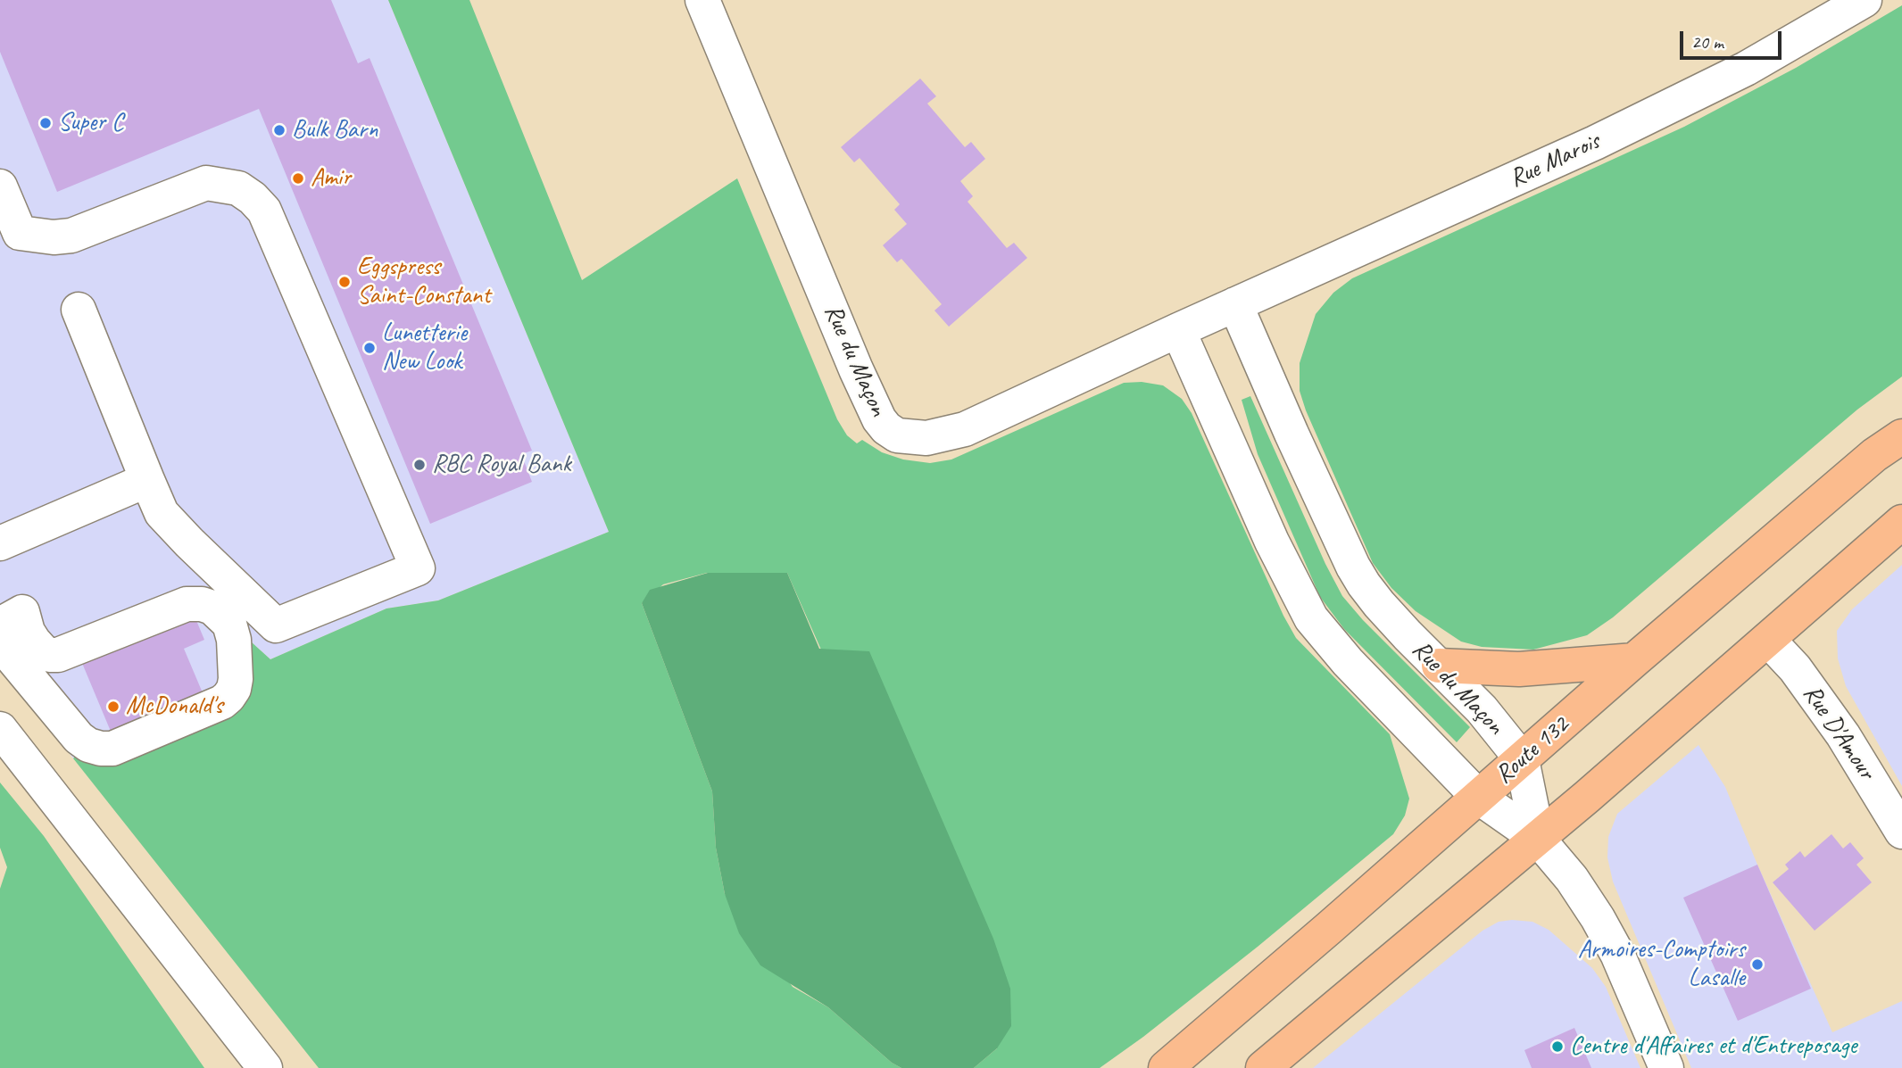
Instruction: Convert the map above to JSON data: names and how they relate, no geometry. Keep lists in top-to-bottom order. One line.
{"streets":{"highway":["Route 132"],"street":["Rue Marois","Rue du Maçon","Rue D'Amour"]},"crossings":[["Rue Marois","Rue du Maçon"],["Rue du Maçon","Route 132"]],"places":["Super C","Bulk Barn","Amir","Eggspress Saint-Constant","Lunetterie New Look","RBC Royal Bank","McDonald's","Armoires-Comptoirs Lasalle","Centre d'Affaires et d'Entreposage"],"scale_bar":"20 m"}
